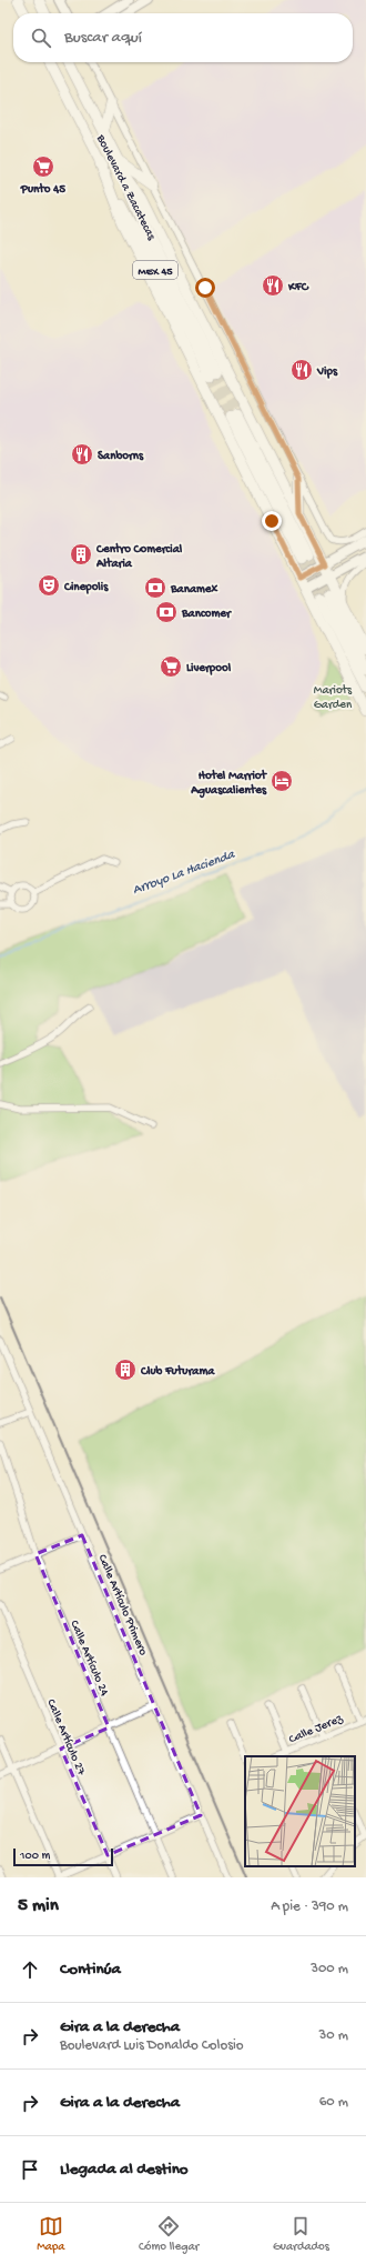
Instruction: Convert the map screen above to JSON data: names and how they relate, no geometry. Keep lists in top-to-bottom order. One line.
{"streets":{"main road":["Boulevard a Zacatecas","MEX 45"],"street":["Calle Artículo Primero","Calle Artículo 24","Calle Jerez","Calle Artículo 27"]},"water":["Arroyo La Hacienda"],"parks":["Mariots Garden"],"places":{"supermarket":["Punto 45","Liverpool"],"restaurant":["KFC","Vips","Sanborns"],"building":["Centro Comercial Altaria","Club Futurama"],"theatre":["Cinepolis"],"bank":["Banamex","Bancomer"],"hotel":["Hotel Marriot Aguascalientes"]},"scale_bar":"100 m","page":{"search":"Buscar aquí","scale":"100 m","heading":["5 min","A pie · 390 m"],"list":[["Continúa","300 m"],["Gira a la derecha","Boulevard Luis Donaldo Colosio","30 m"],["Gira a la derecha","60 m"],"Llegada al destino"],"nav":["Mapa","Cómo llegar","Guardados"]}}
